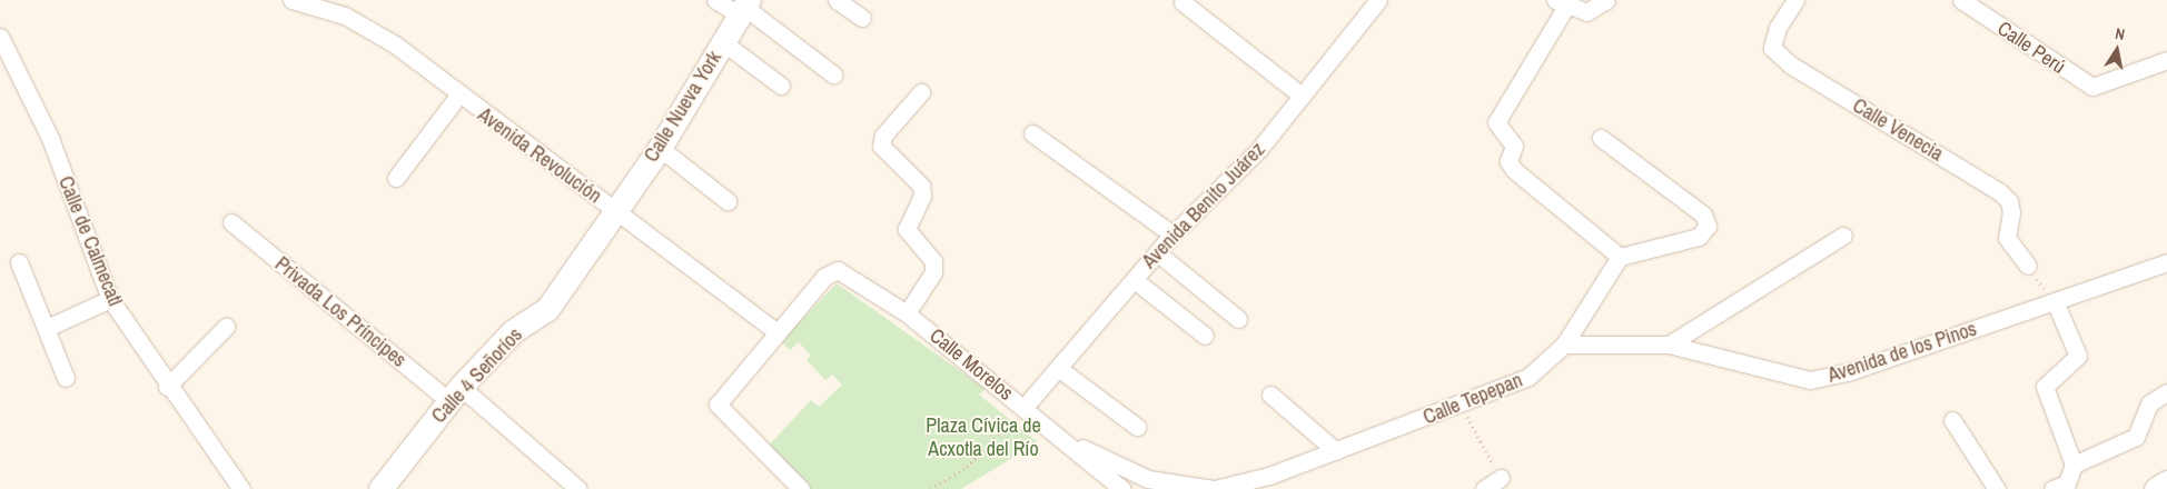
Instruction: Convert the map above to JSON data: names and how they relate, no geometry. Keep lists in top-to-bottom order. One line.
{"streets":{"street":["Calle Perú","Calle Nueva York","Calle Venecia","Avenida Revolución","Avenida Benito Juárez","Calle de Calmecatl","Privada Los Príncipes","Avenida de los Pinos","Calle Morelos","Calle 4 Señoríos","Calle Tepepan"]},"crossings":[["Calle Nueva York","Avenida Revolución"],["Calle Nueva York","Calle 4 Señoríos"],["Avenida Revolución","Calle Morelos"],["Avenida Revolución","Calle 4 Señoríos"],["Avenida Benito Juárez","Calle Morelos"],["Privada Los Príncipes","Calle 4 Señoríos"],["Avenida de los Pinos","Calle Tepepan"],["Calle Morelos","Calle Tepepan"]],"parks":["Plaza Cívica de Acxotla del Río"],"north":"top"}
